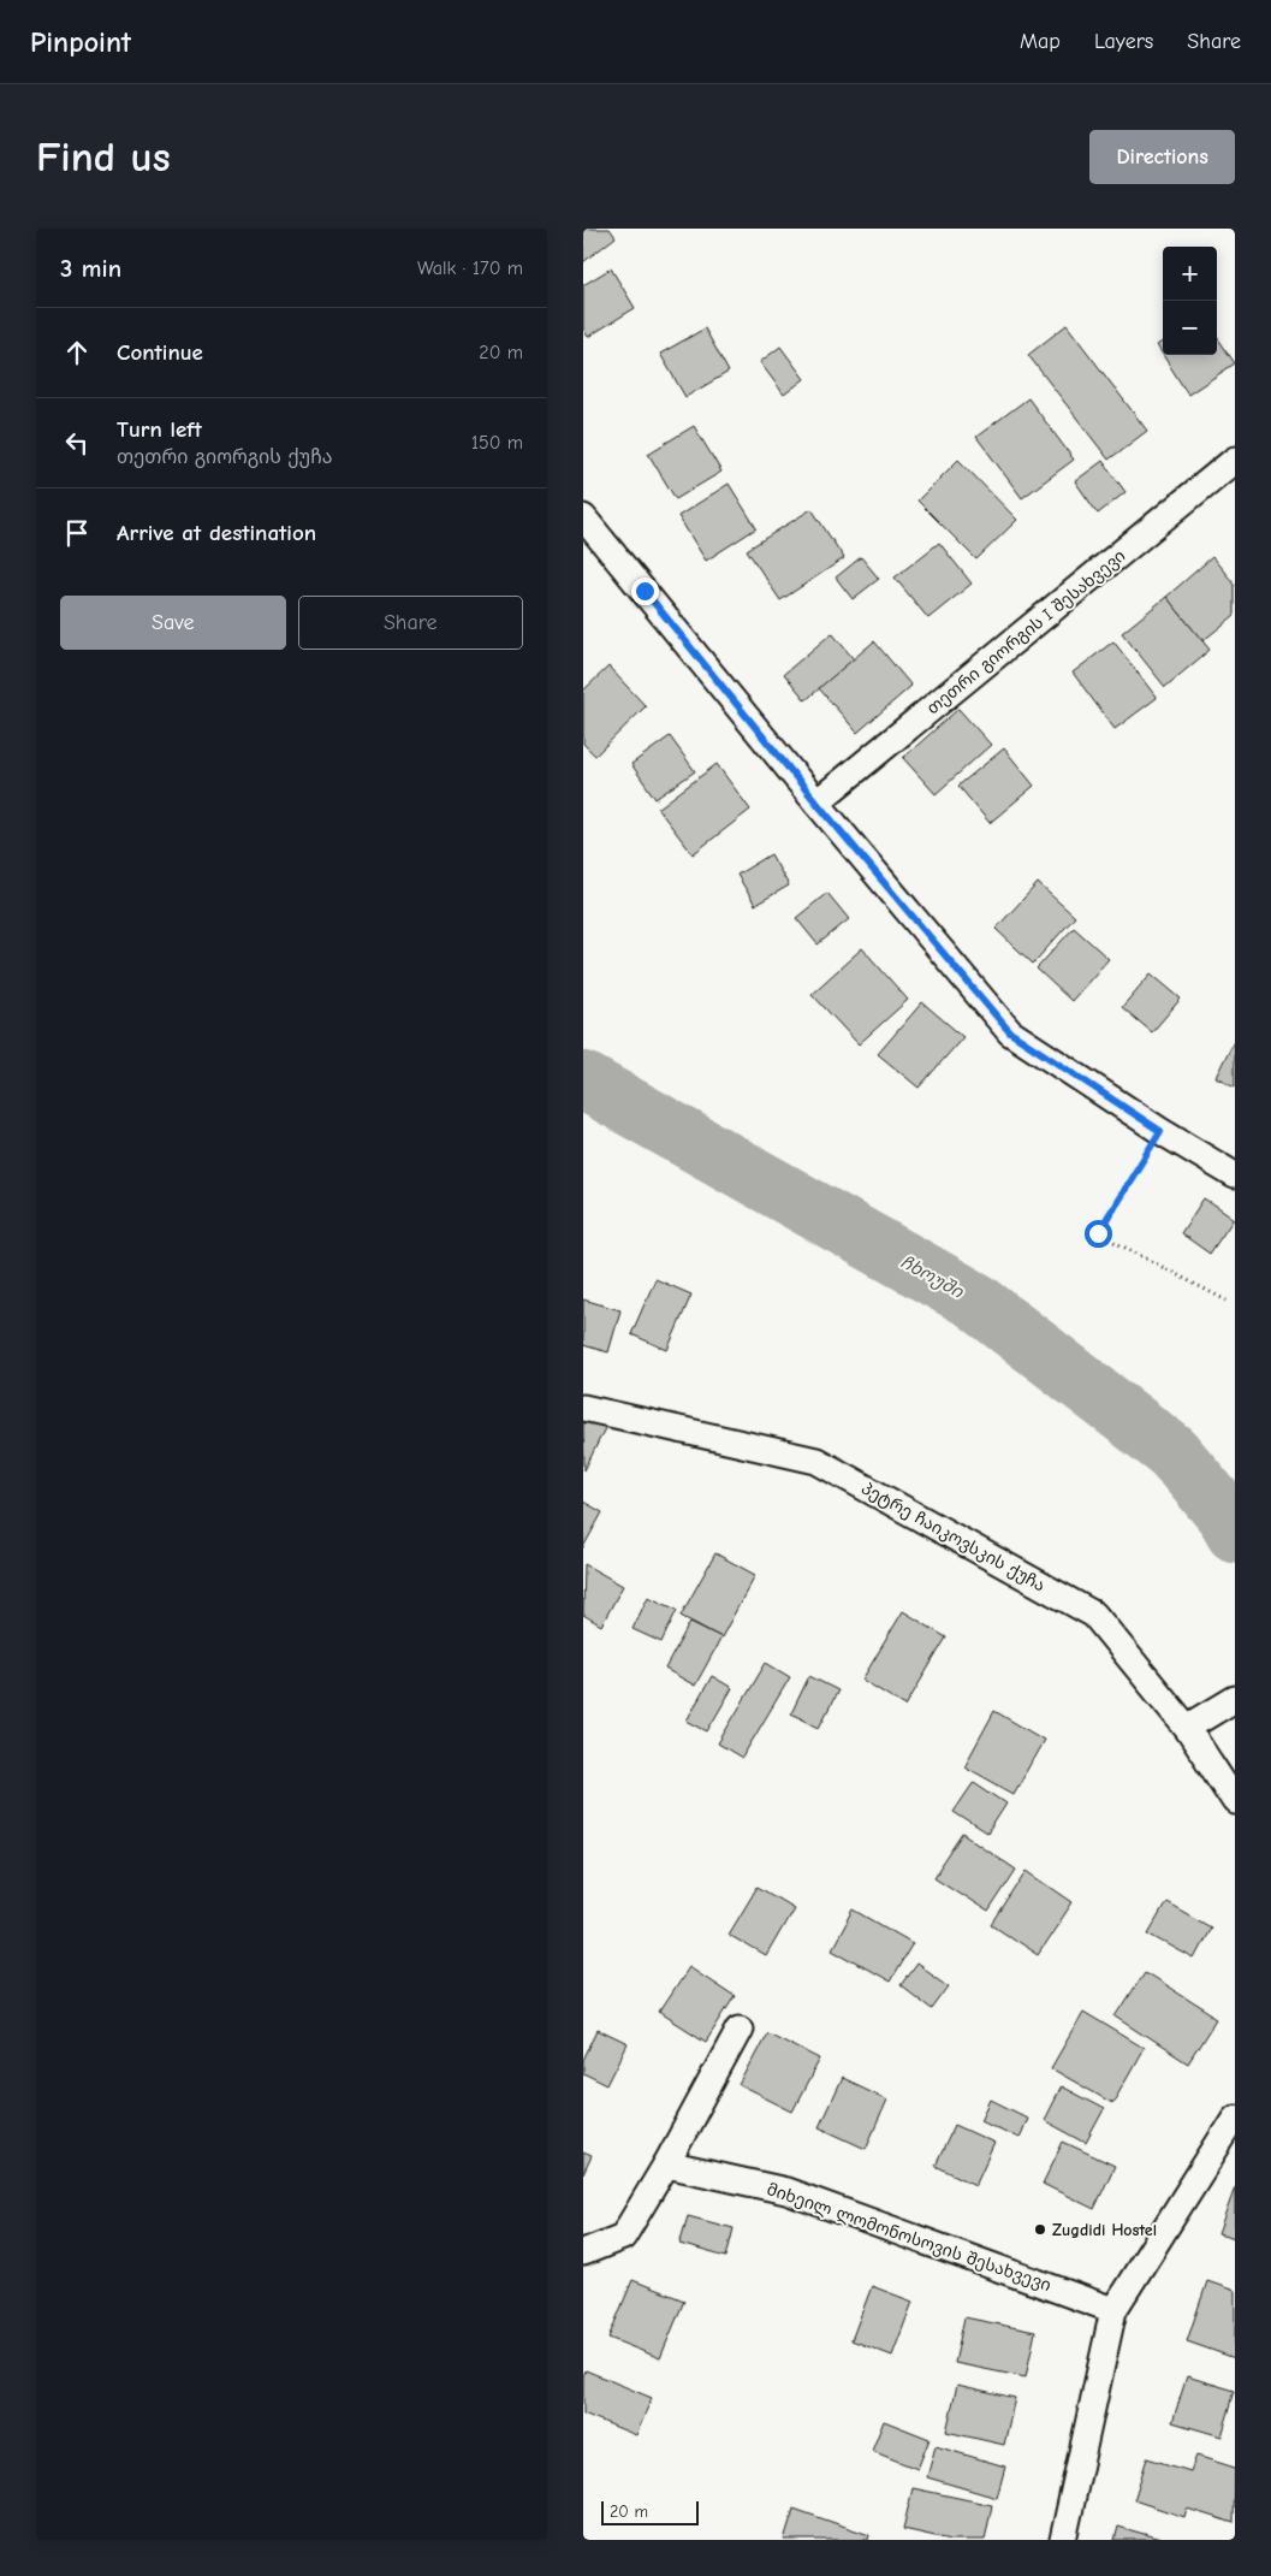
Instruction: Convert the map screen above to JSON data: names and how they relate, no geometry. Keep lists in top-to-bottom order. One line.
{"streets":{"street":["თეთრი გიორგის I შესახვევი","პეტრე ჩაიკოვსკის ქუჩა","მიხეილ ლომონოსოვის შესახვევი"]},"water":["ჩხოუში"],"places":["Zugdidi Hostel"],"scale_bar":"20 m","page":{"header":"Pinpoint","nav":["Map","Layers","Share"],"buttons":["Directions",["Save","Share"]],"title":"Find us","heading":["3 min","Walk · 170 m"],"map_buttons":["+","−"],"list":[["Continue","20 m"],["Turn left","თეთრი გიორგის ქუჩა","150 m"],"Arrive at destination"],"scale":"20 m"}}
